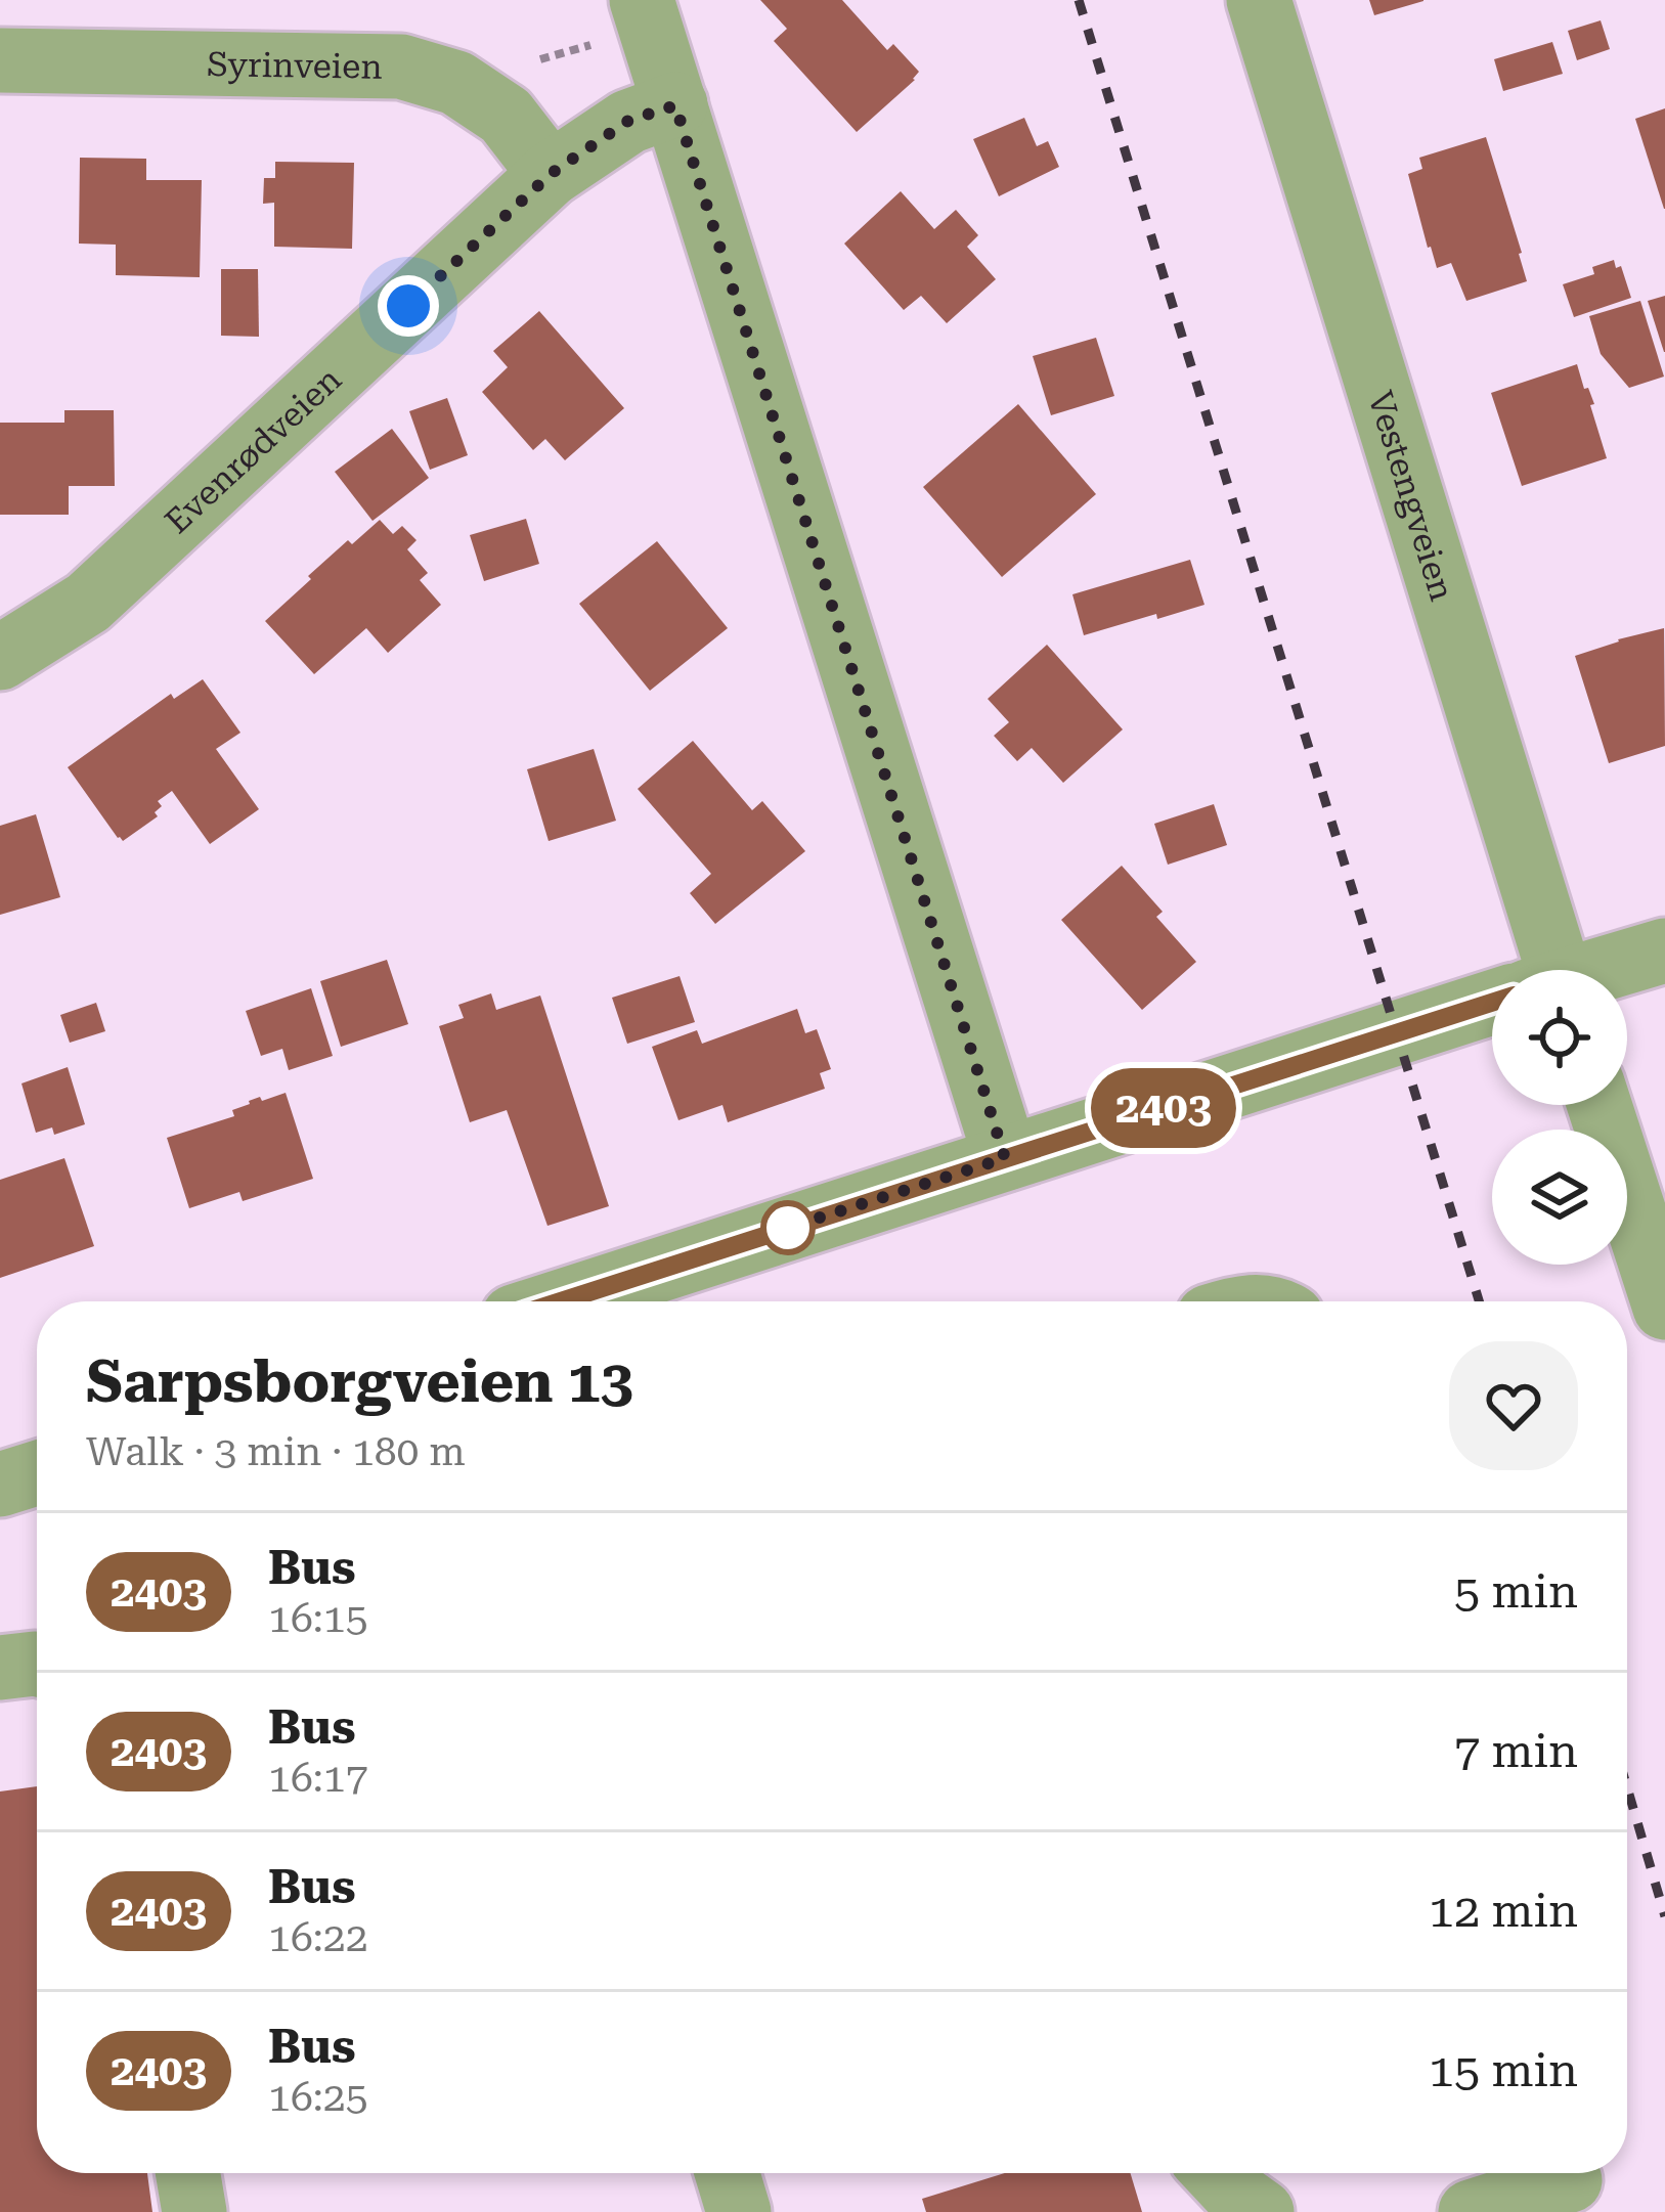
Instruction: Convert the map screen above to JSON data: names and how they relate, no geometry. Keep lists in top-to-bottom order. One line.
{"streets":{"street":["Syrinveien","Evenrødveien","Vestengveien"]},"crossings":[["Syrinveien","Evenrødveien"]],"lines":["bus line 2403"],"page":{"on_map":"2403","heading":["Sarpsborgveien 13","Walk · 3 min · 180 m"],"list":[{"mark":"2403","name":"Bus","note":"16:15","value":"5 min"},{"mark":"2403","name":"Bus","note":"16:17","value":"7 min"},{"mark":"2403","name":"Bus","note":"16:22","value":"12 min"},{"mark":"2403","name":"Bus","note":"16:25","value":"15 min"}]}}
